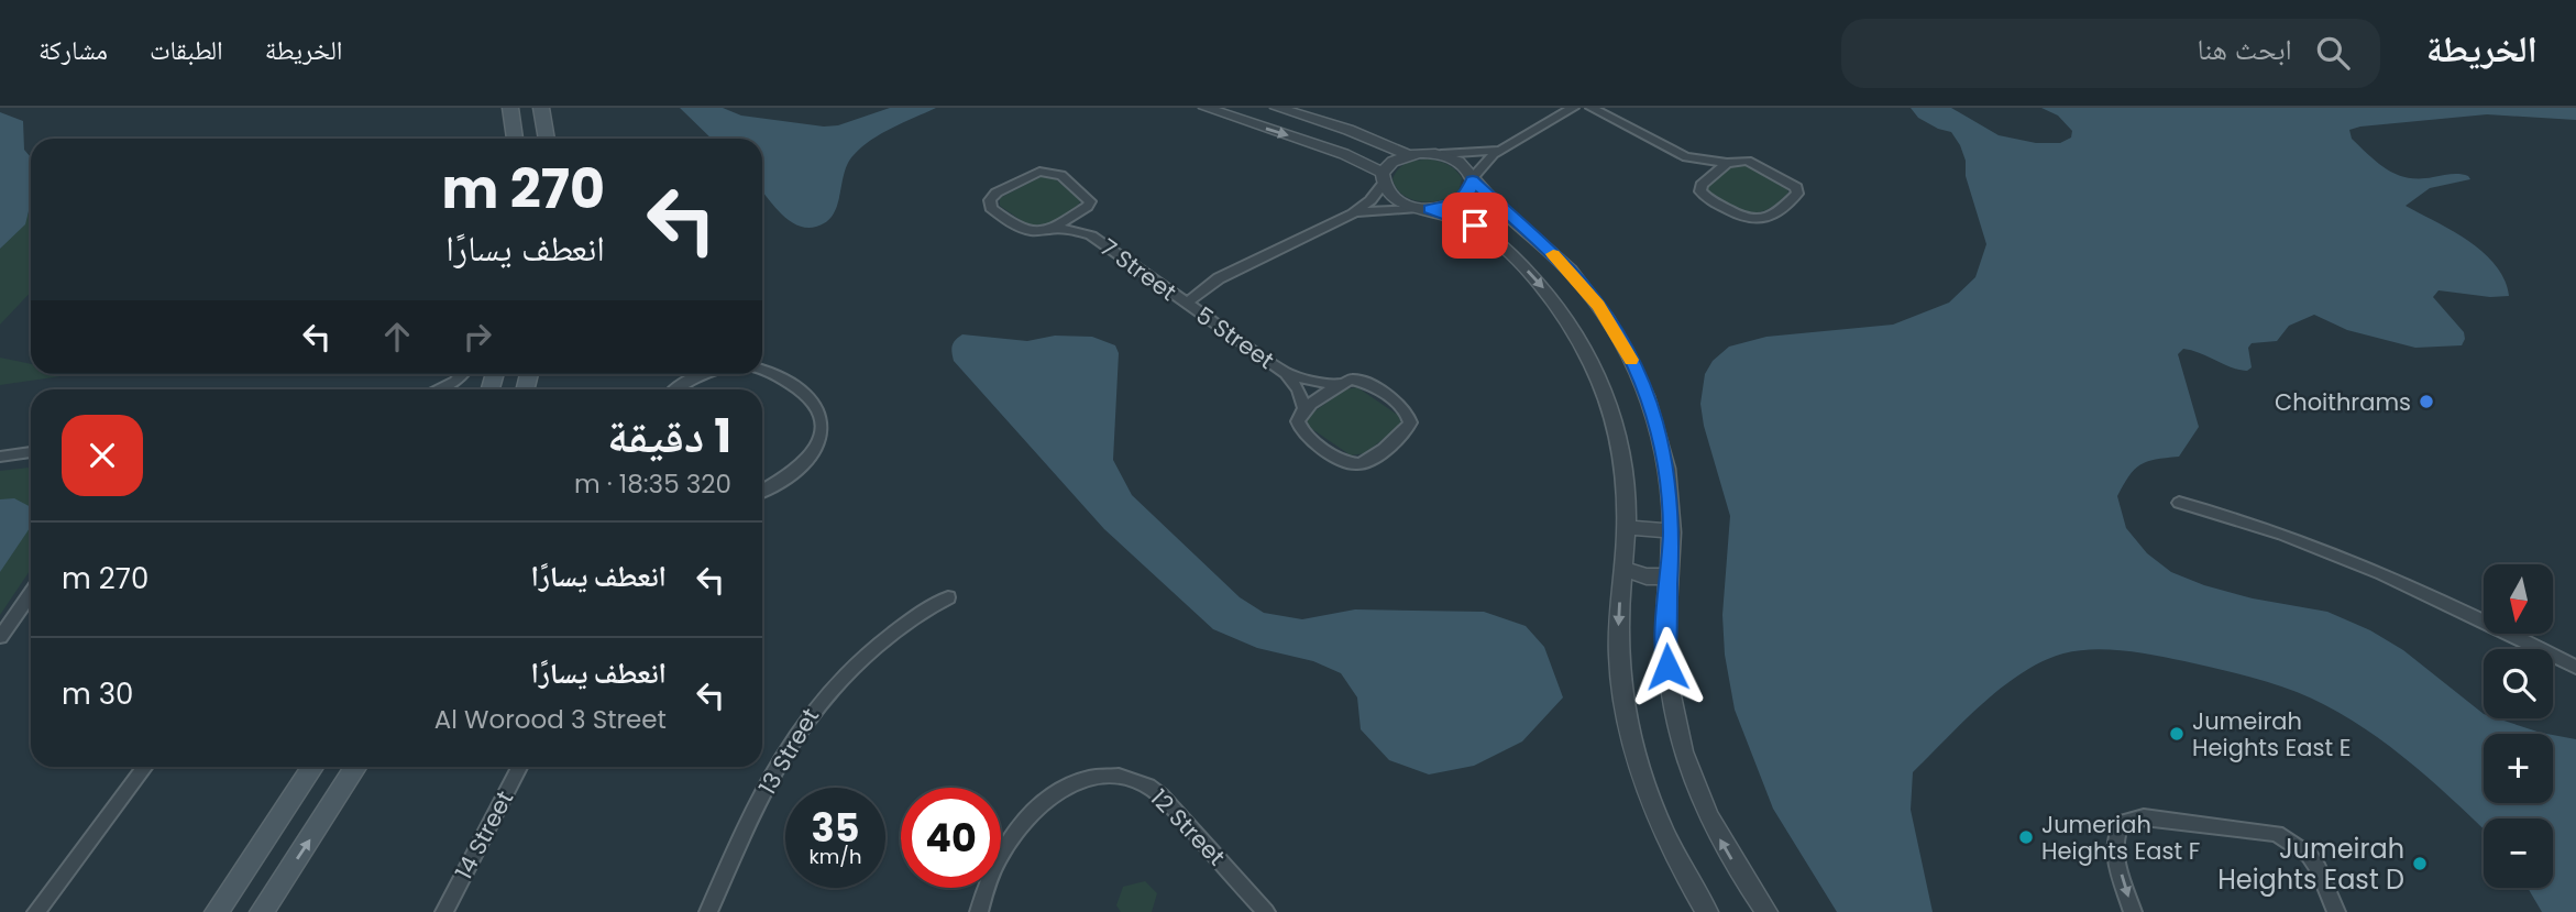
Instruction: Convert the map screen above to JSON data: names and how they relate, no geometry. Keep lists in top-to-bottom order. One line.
{"streets":{"street":["7 Street","5 Street","13 Street","12 Street","14 Street"]},"crossings":[["7 Street","5 Street"]],"places":["Choithrams","Jumeirah Heights East E","Jumeriah Heights East F","Jumeirah Heights East D"],"north":"bottom","page":{"header":"الخريطة","search":"ابحث هنا","nav":["الخريطة","الطبقات","مشاركة"],"turn":["270 m","انعطف يسارًا"],"heading":["1 دقيقة","320 m · 18:35"],"list":[{"name":"انعطف يسارًا","value":"270 m"},{"name":"انعطف يسارًا","note":"Al Worood 3 Street","value":"30 m"}],"map_buttons":["+","−"],"speed":"35 km/h","limit":"40"}}
